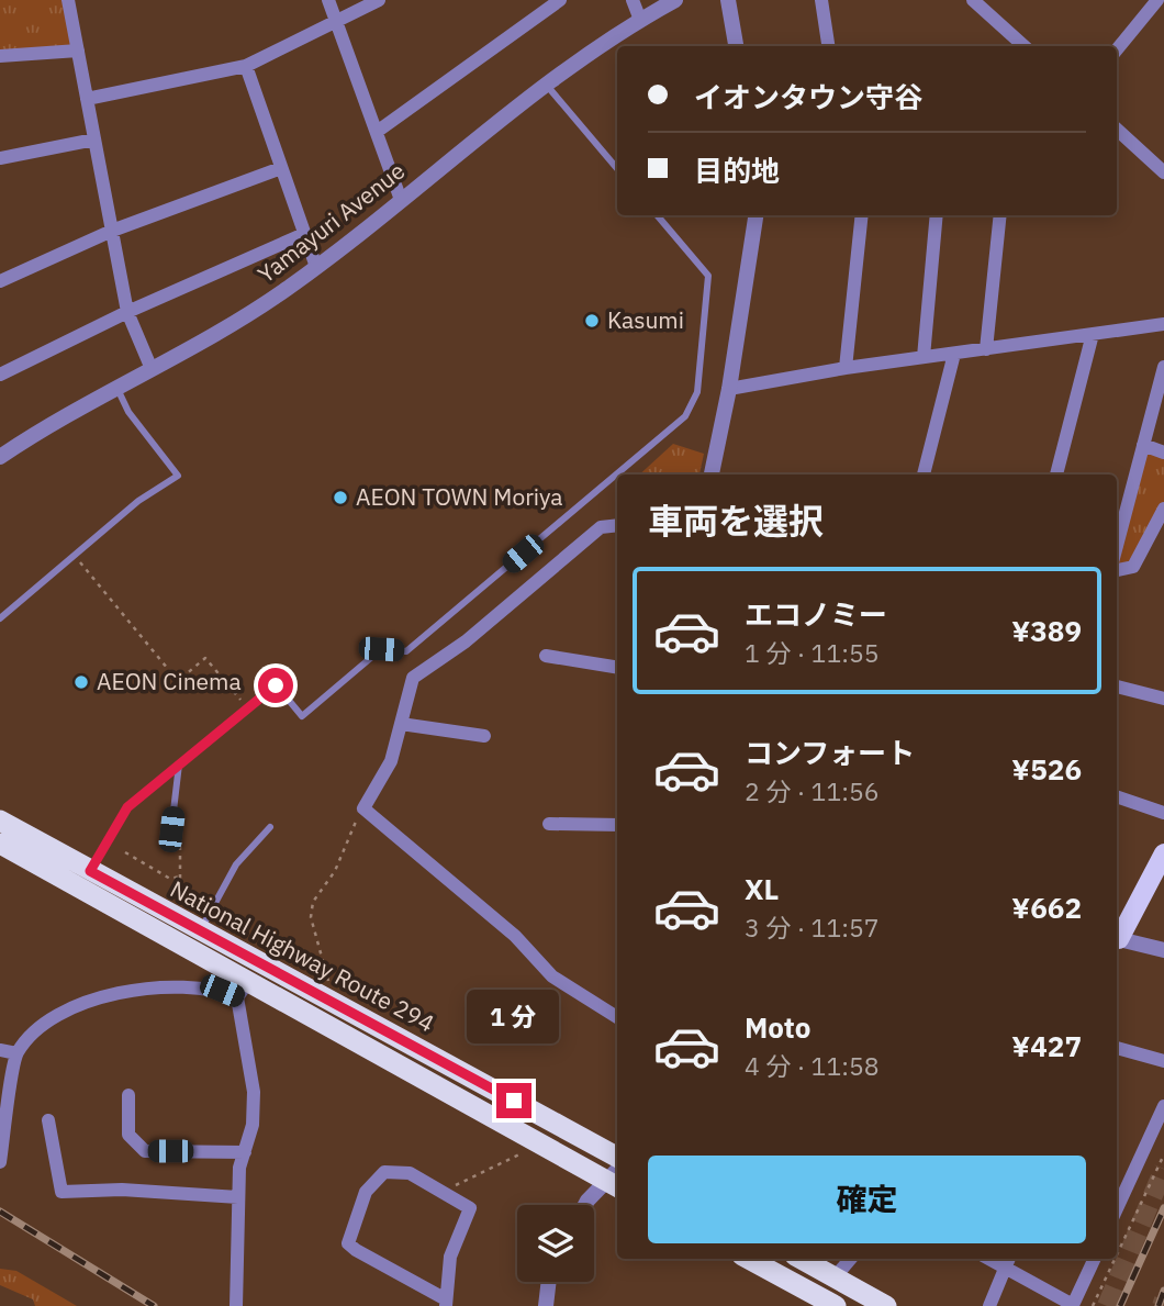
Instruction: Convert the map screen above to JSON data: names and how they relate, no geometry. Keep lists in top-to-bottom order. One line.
{"streets":{"highway":["National Highway Route 294"],"street":["Yamayuri Avenue"]},"places":["Kasumi","AEON TOWN Moriya","AEON Cinema"],"page":{"banner":["イオンタウン守谷","目的地"],"heading":"車両を選択","list":[{"name":"エコノミー","note":"1 分 · 11:55","value":"¥389"},{"name":"コンフォート","note":"2 分 · 11:56","value":"¥526"},{"name":"XL","note":"3 分 · 11:57","value":"¥662"},{"name":"Moto","note":"4 分 · 11:58","value":"¥427"}],"bubble":"1 分","buttons":"確定"}}
